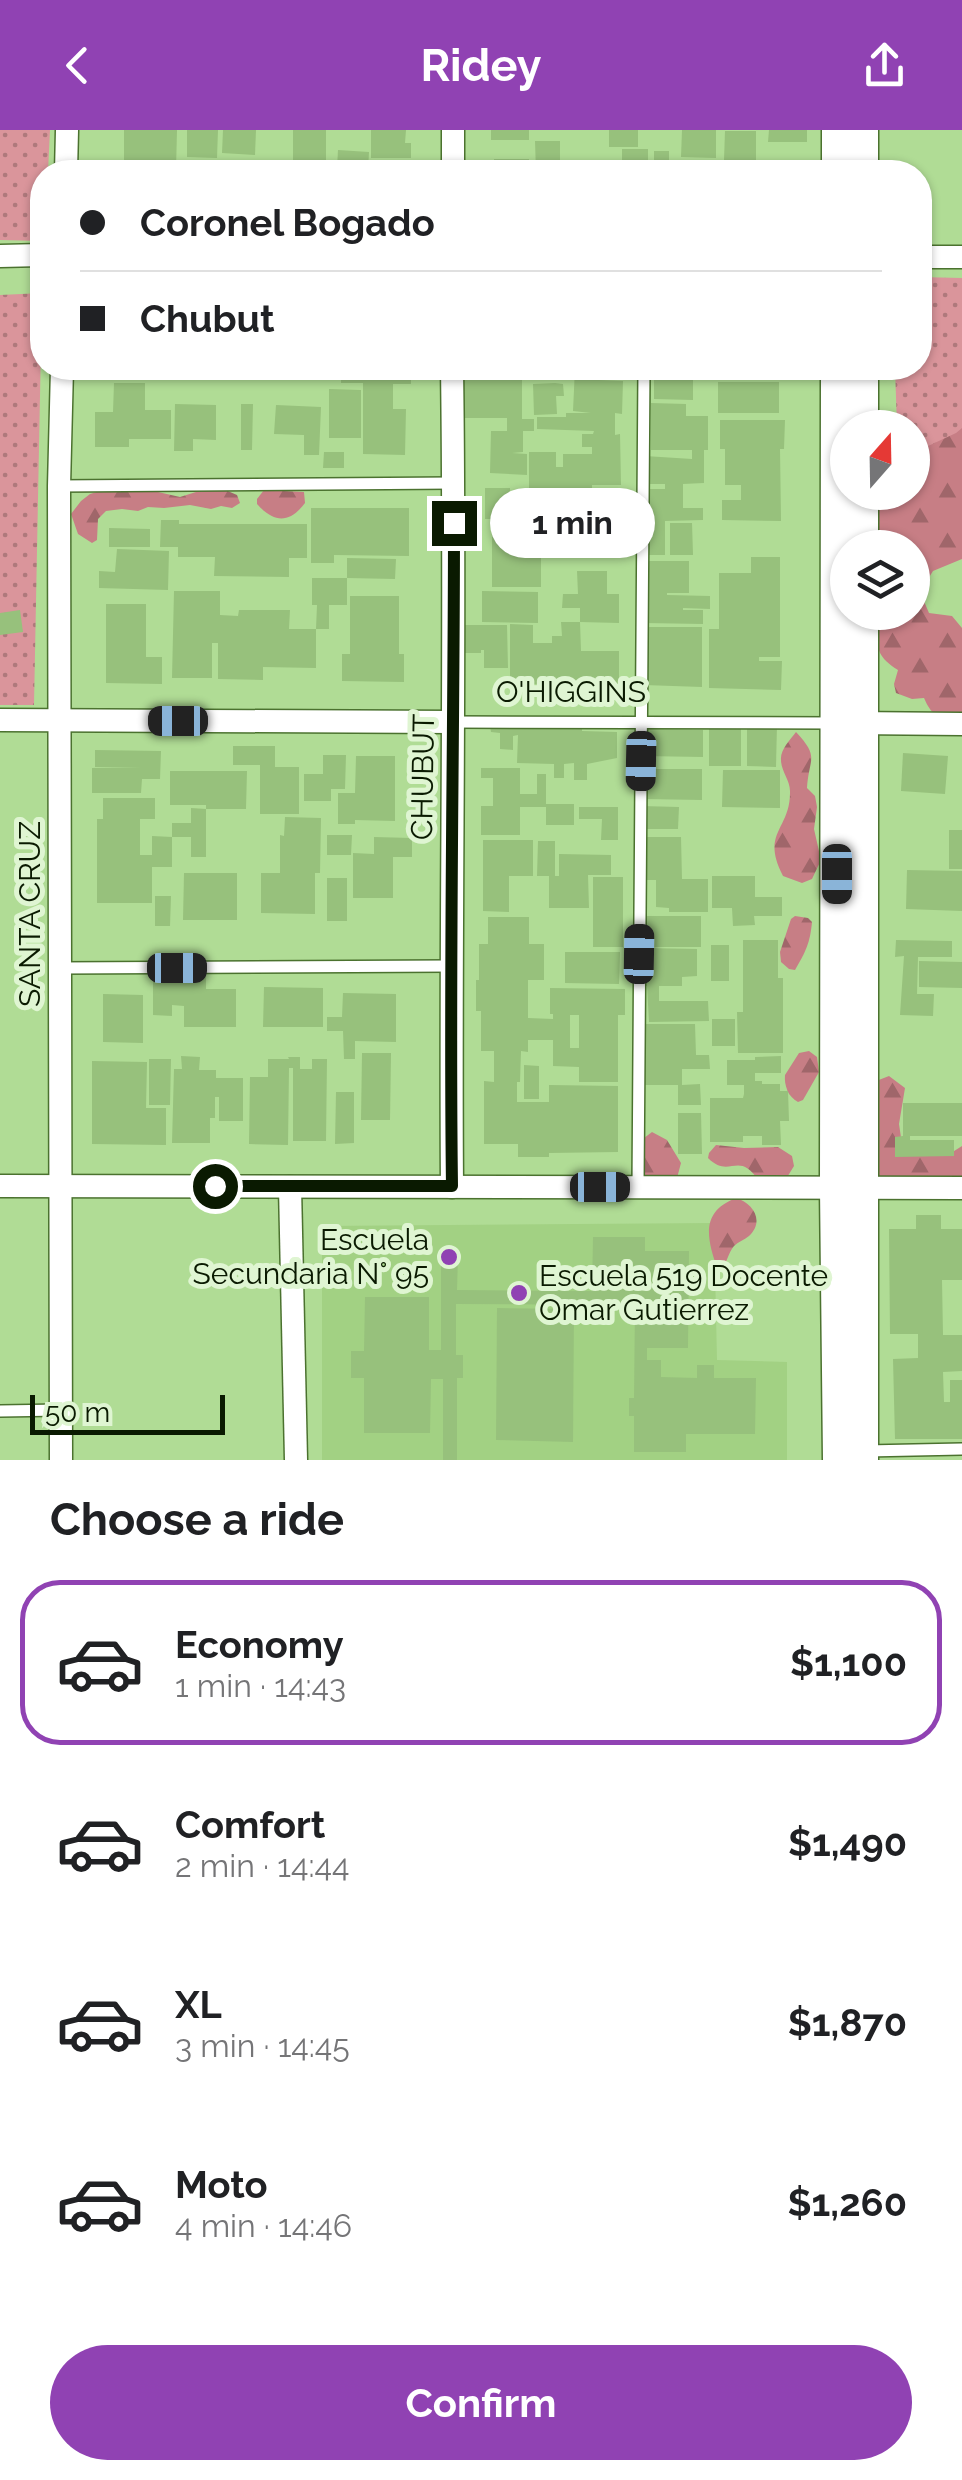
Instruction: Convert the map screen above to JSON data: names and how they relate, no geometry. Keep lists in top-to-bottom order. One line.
{"streets":{"street":["O'HIGGINS","CHUBUT","SANTA CRUZ"]},"crossings":[["O'HIGGINS","CHUBUT"],["O'HIGGINS","SANTA CRUZ"]],"places":["Escuela Secundaria N° 95","Escuela 519 Docente Omar Gutierrez"],"scale_bar":"50 m","north":"top","page":{"header":"Ridey","banner":["Coronel Bogado","Chubut"],"bubble":"1 min","scale":"50 m","heading":"Choose a ride","list":[{"name":"Economy","note":"1 min · 14:43","value":"$1,100"},{"name":"Comfort","note":"2 min · 14:44","value":"$1,490"},{"name":"XL","note":"3 min · 14:45","value":"$1,870"},{"name":"Moto","note":"4 min · 14:46","value":"$1,260"}],"buttons":"Confirm"}}
